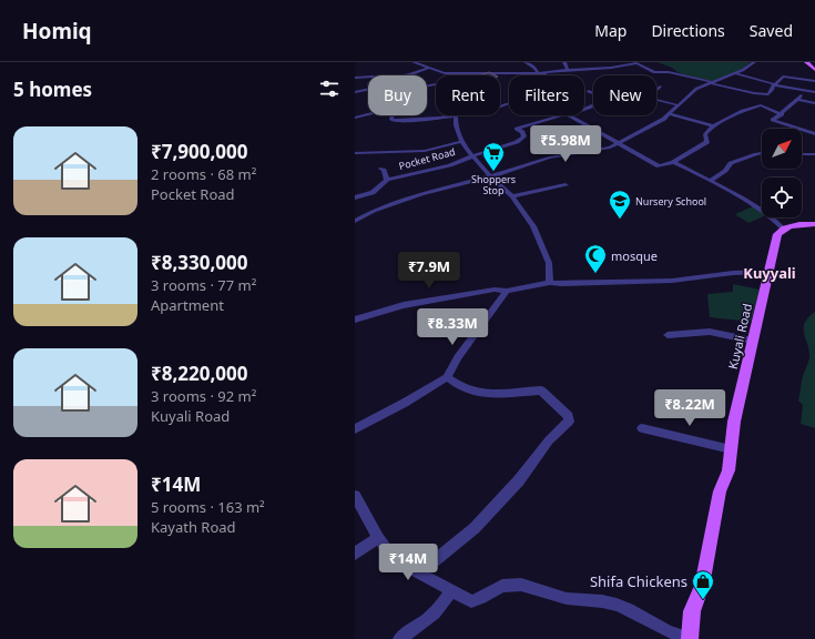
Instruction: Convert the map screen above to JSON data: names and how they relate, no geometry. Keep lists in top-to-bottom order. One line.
{"streets":{"main road":["Kuyali Road"],"street":["Pocket Road"]},"districts":["Kuyyali"],"places":{"supermarket":["Shoppers Stop"],"school or university":["Nursery School"],"mosque":["mosque"],"shop":["Shifa Chickens"]},"north":"top right","page":{"header":"Homiq","nav":["Map","Directions","Saved"],"heading":"5 homes","chip":["Buy","Rent","Filters","New"],"list":[{"name":"₹7,900,000","note":"2 rooms · 68 m² · Pocket Road"},{"name":"₹8,330,000","note":"3 rooms · 77 m² · Apartment"},{"name":"₹8,220,000","note":"3 rooms · 92 m² · Kuyali Road"},{"name":"₹14M","note":"5 rooms · 163 m² · Kayath Road"}],"price":["₹5.98M","₹7.9M","₹8.33M","₹8.22M","₹14M"]}}
